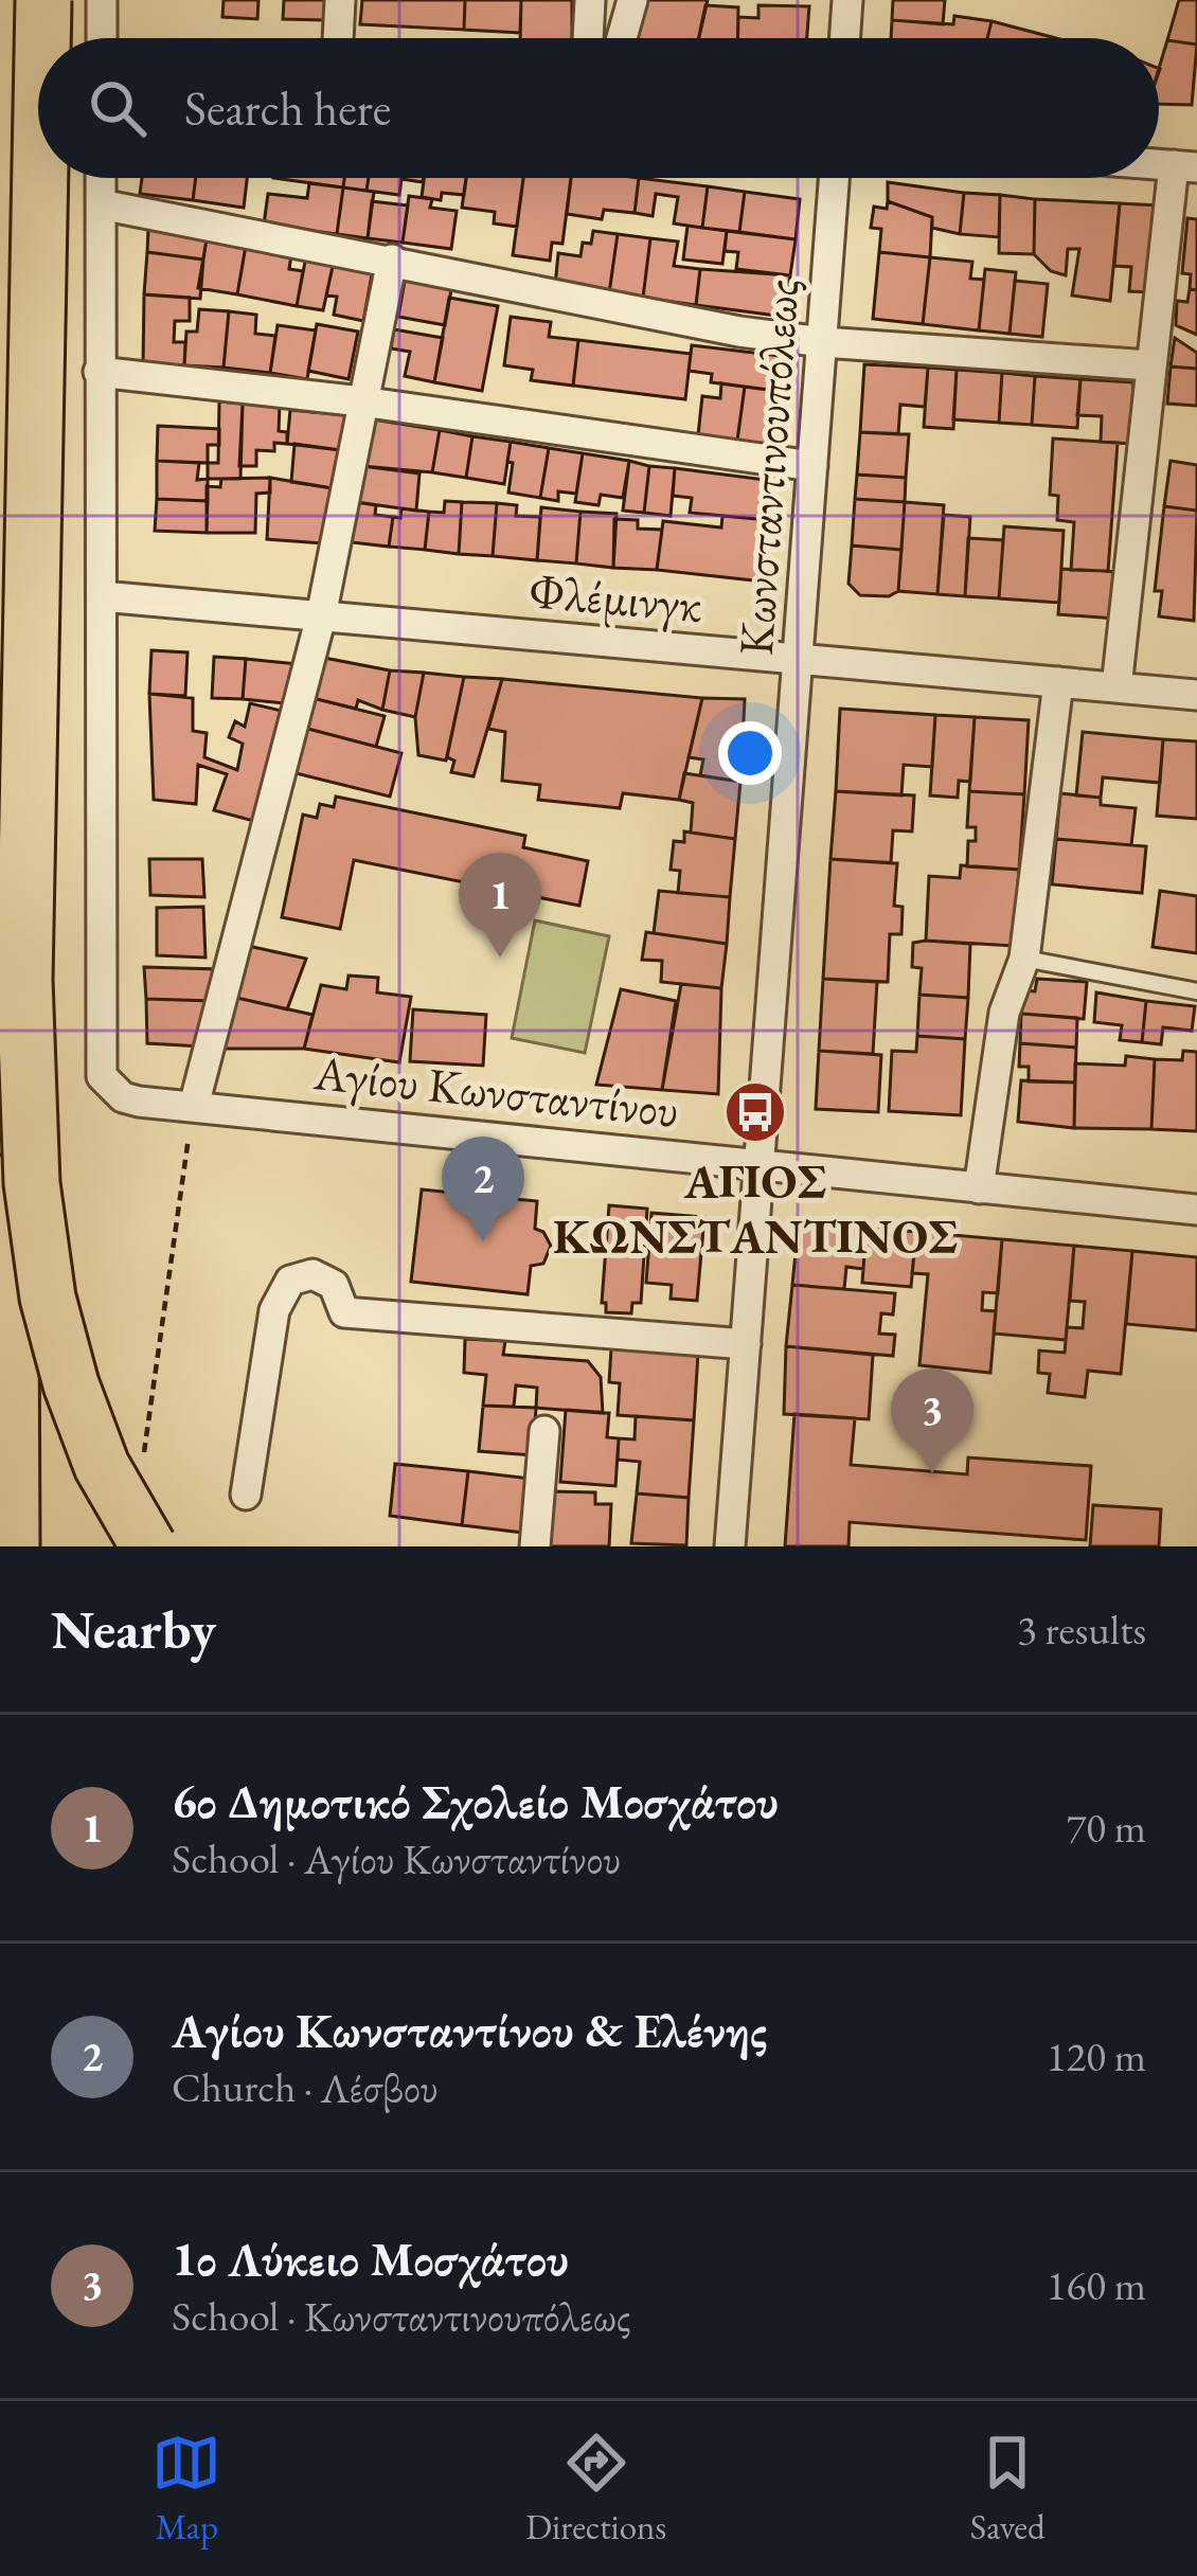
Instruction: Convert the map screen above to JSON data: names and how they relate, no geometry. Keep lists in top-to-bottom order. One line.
{"streets":{"street":["Κωνσταντινουπόλεως","Φλέμινγκ","Αγίου Κωνσταντίνου"]},"crossings":[["Κωνσταντινουπόλεως","Φλέμινγκ"],["Κωνσταντινουπόλεως","Αγίου Κωνσταντίνου"],["Φλέμινγκ","Αγίου Κωνσταντίνου"]],"places":{"bus stop":["ΑΓΙΟΣ ΚΩΝΣΤΑΝΤΙΝΟΣ"]},"page":{"search":"Search here","pins":["1","2","3"],"heading":["Nearby","3 results"],"list":[{"mark":"1","name":"6ο Δημοτικό Σχολείο Μοσχάτου","note":"School · Αγίου Κωνσταντίνου","value":"70 m"},{"mark":"2","name":"Αγίου Κωνσταντίνου & Ελένης","note":"Church · Λέσβου","value":"120 m"},{"mark":"3","name":"1ο Λύκειο Μοσχάτου","note":"School · Κωνσταντινουπόλεως","value":"160 m"}],"nav":["Map","Directions","Saved"]}}
